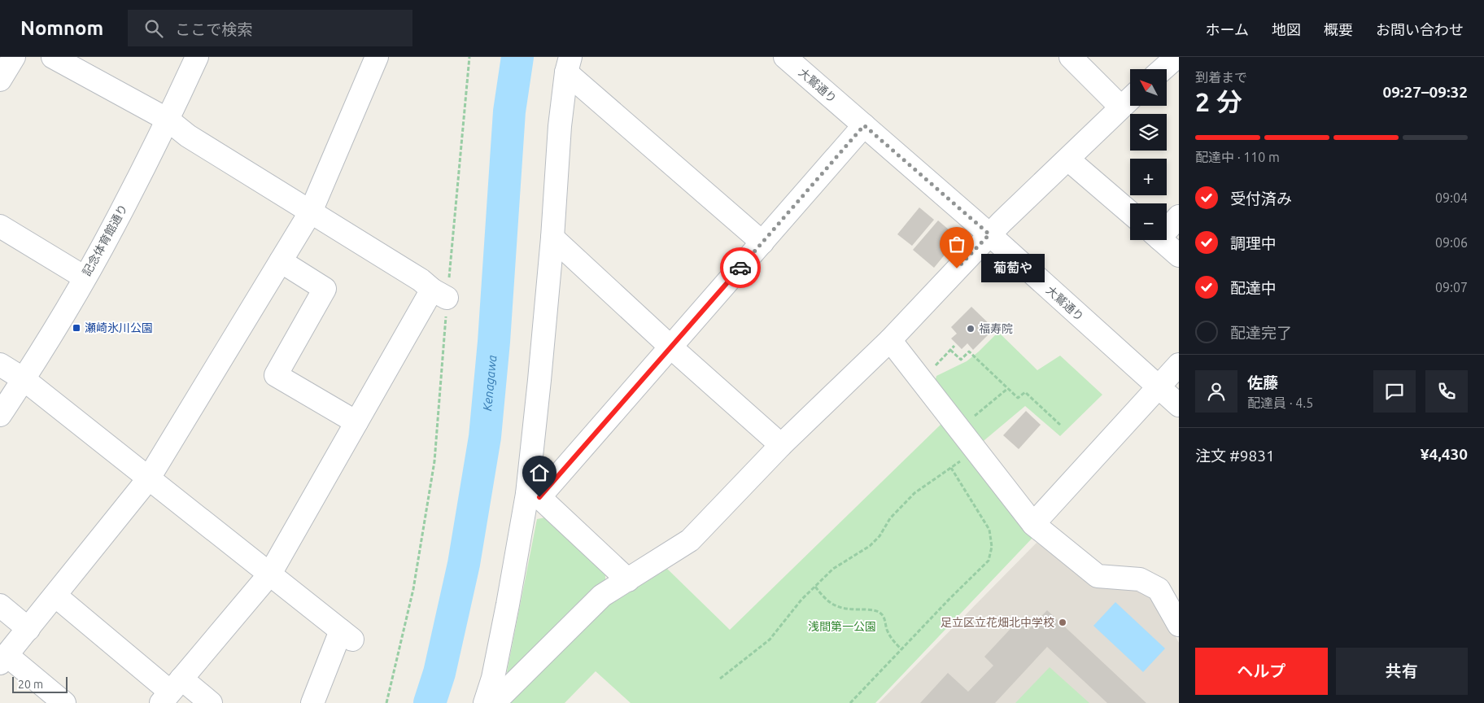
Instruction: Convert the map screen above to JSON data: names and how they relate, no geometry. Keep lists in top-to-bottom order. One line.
{"streets":{"street":["大鷲通り","記念体育館通り"]},"water":["Kenagawa"],"parks":["浅間第一公園"],"places":{"other":["葡萄や","福寿院","足立区立花畑北中学校"],"transit":["瀬崎氷川公園"]},"scale_bar":"20 m","north":"top left","page":{"header":"Nomnom","search":"ここで検索","nav":["ホーム","地図","概要","お問い合わせ"],"heading":["2 分","到着まで","09:27–09:32"],"panel":["佐藤","配達員 · 4.5","注文 #9831","¥4,430"],"map_buttons":["+","−"],"bar":"配達中 · 110 m","list":[["受付済み","09:04"],["調理中","09:06"],["配達中","09:07"],"配達完了"],"bubble":"葡萄や","buttons":["ヘルプ","共有"],"scale":"20 m"}}
